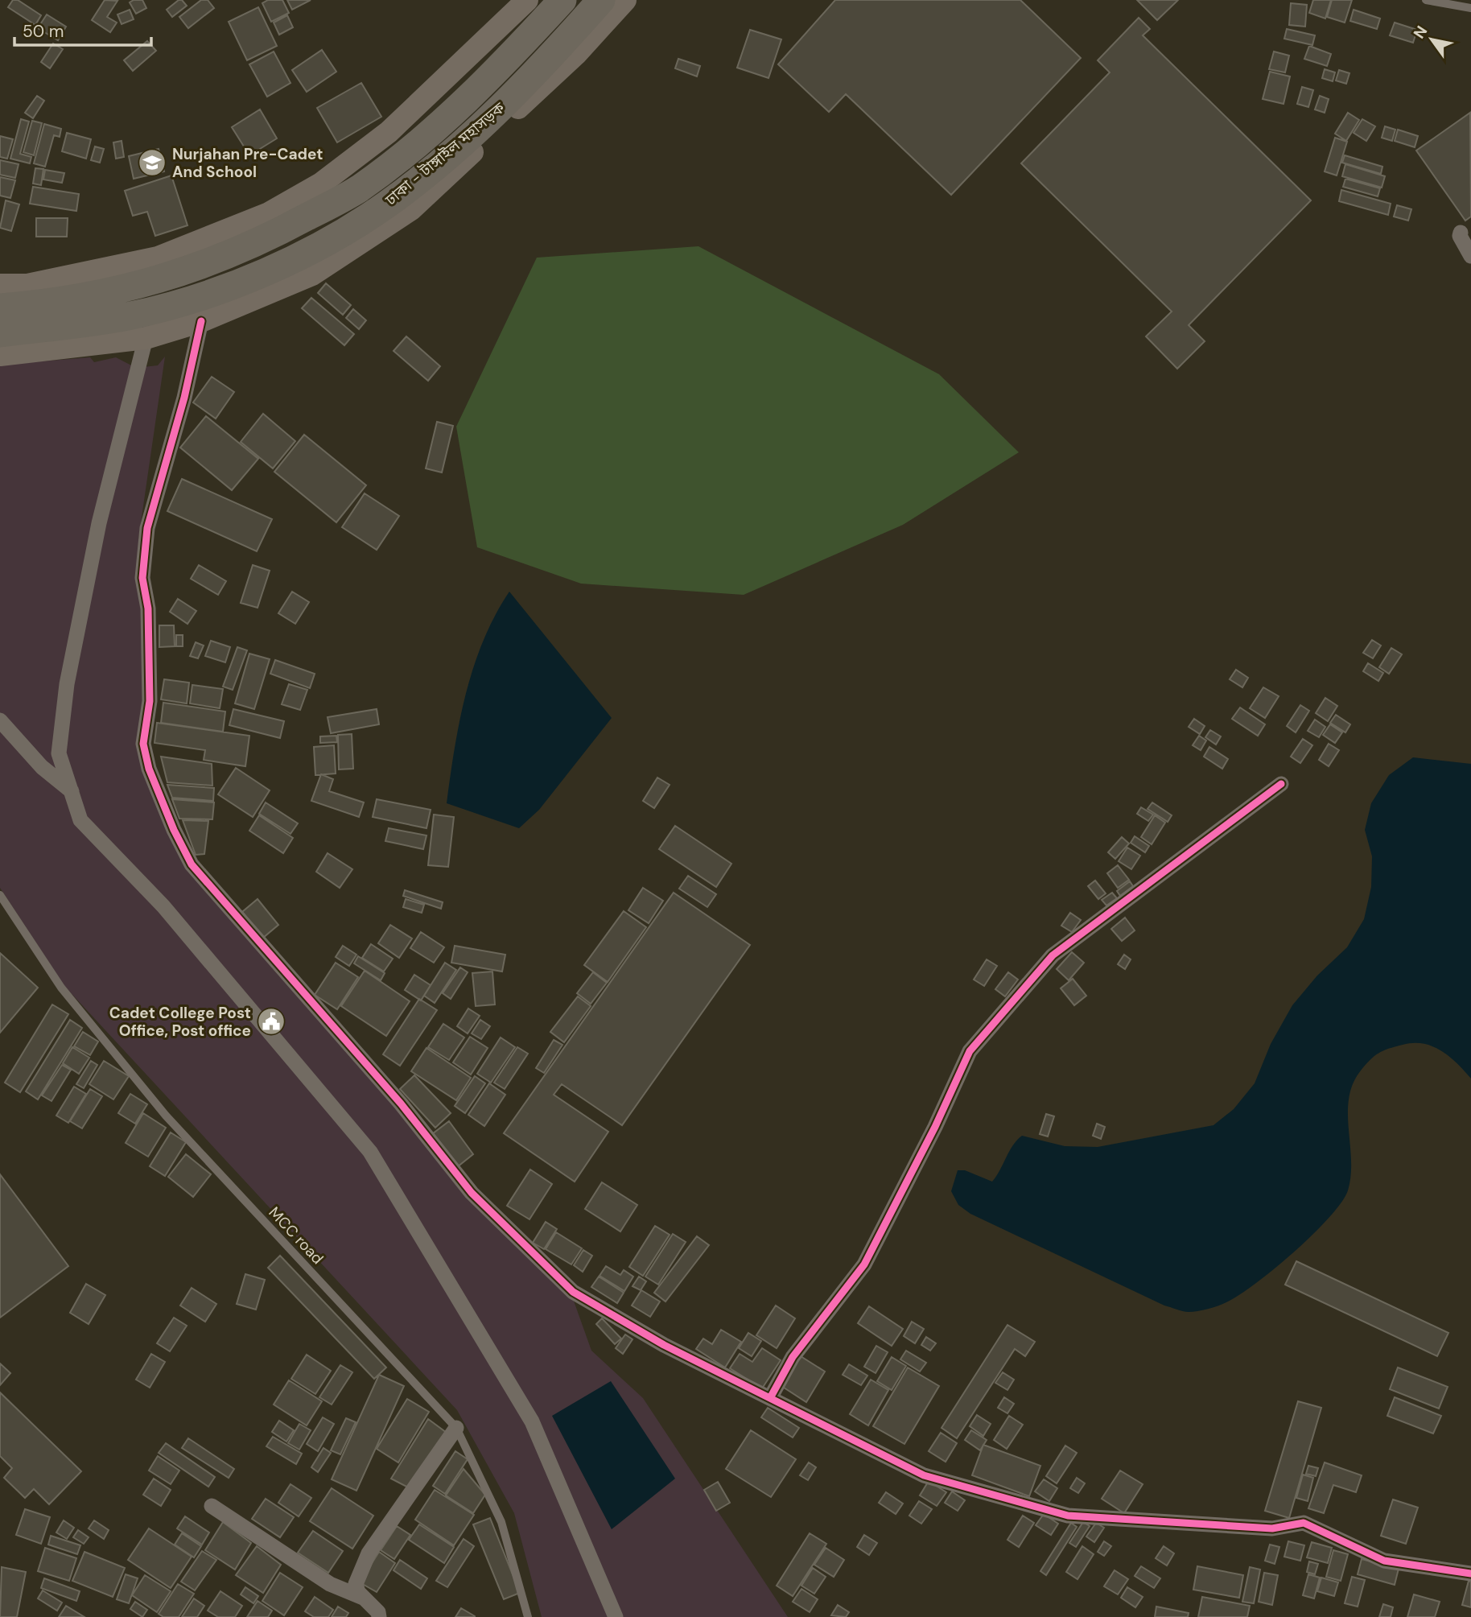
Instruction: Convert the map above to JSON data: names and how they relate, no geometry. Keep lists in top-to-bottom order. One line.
{"streets":{"highway":["ঢাকা - টাঙ্গাইল মহাসড়ক"],"lane":["MCC road"]},"places":{"school or university":["Nurjahan Pre-Cadet And School"],"public building":["Cadet College Post Office, Post office"]},"scale_bar":"50 m","north":"top left"}
